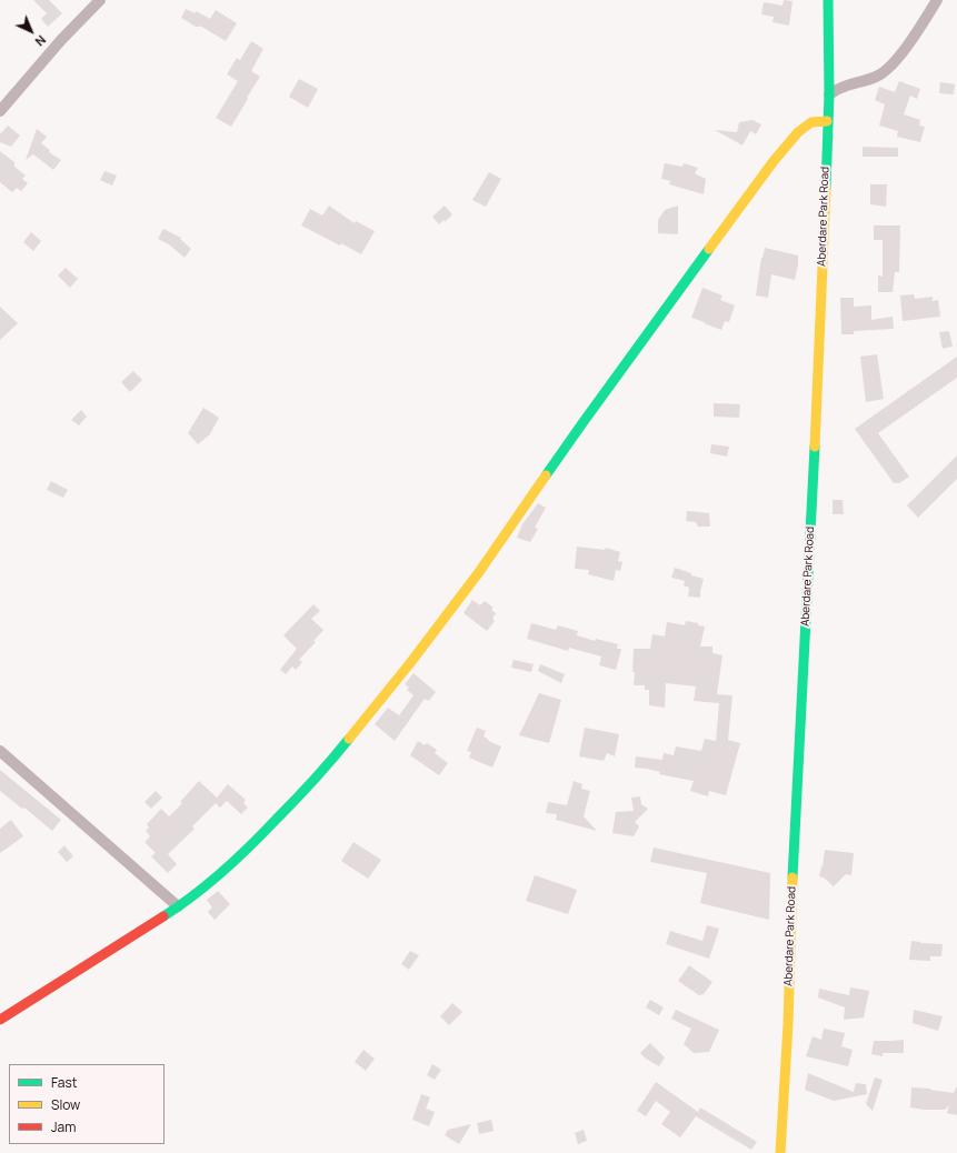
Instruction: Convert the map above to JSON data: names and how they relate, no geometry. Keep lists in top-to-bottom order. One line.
{"streets":{"street":["Aberdare Park Road"]},"legend":["Fast","Slow","Jam"],"north":"bottom right"}
